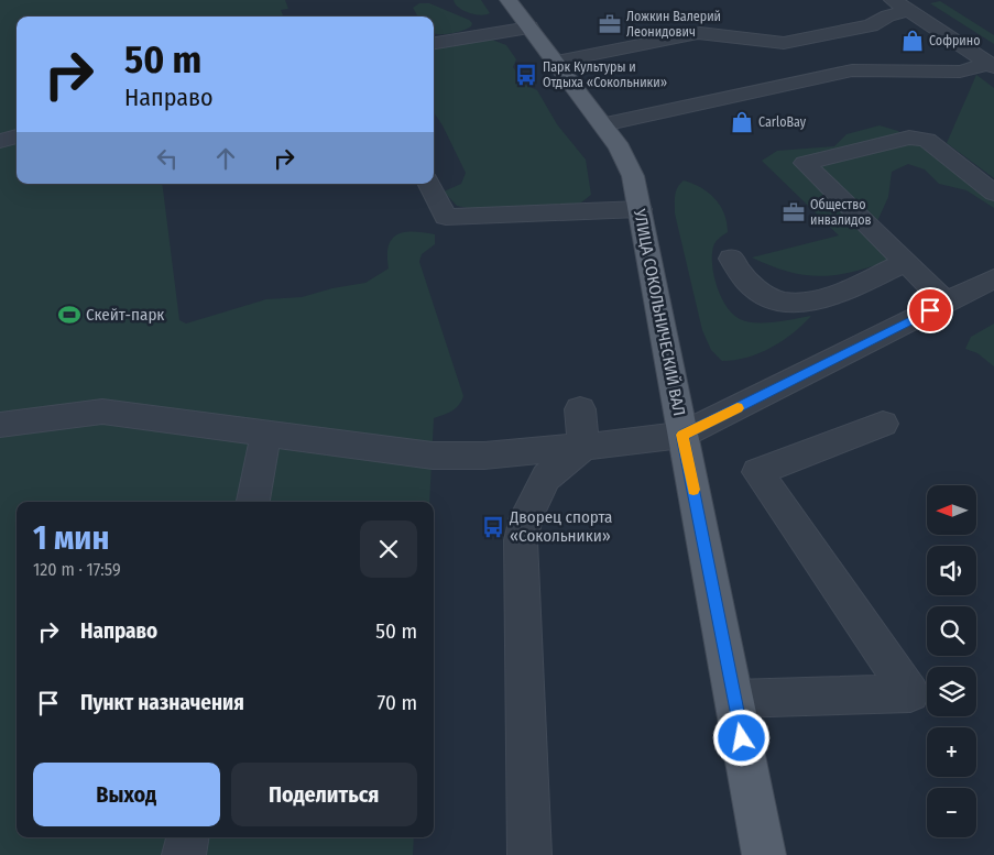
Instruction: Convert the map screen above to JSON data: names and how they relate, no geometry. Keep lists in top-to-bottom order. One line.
{"streets":{"main road":["УЛИЦА СОКОЛЬНИЧЕСКИЙ ВАЛ"]},"places":{"office":["Ложкин Валерий Леонидович","Общество инвалидов"],"shop":["Софрино","CarloBay"],"bus stop":["Парк Культуры и Отдыха «Сокольники»","Дворец спорта «Сокольники»"],"sports":["Скейт-парк"]},"north":"left","page":{"turn":["50 m","Направо"],"map_buttons":["+","−"],"heading":["1 мин","120 m · 17:59"],"list":[{"name":"Направо","value":"50 m"},{"name":"Пункт назначения","value":"70 m"}],"buttons":["Выход","Поделиться"]}}
